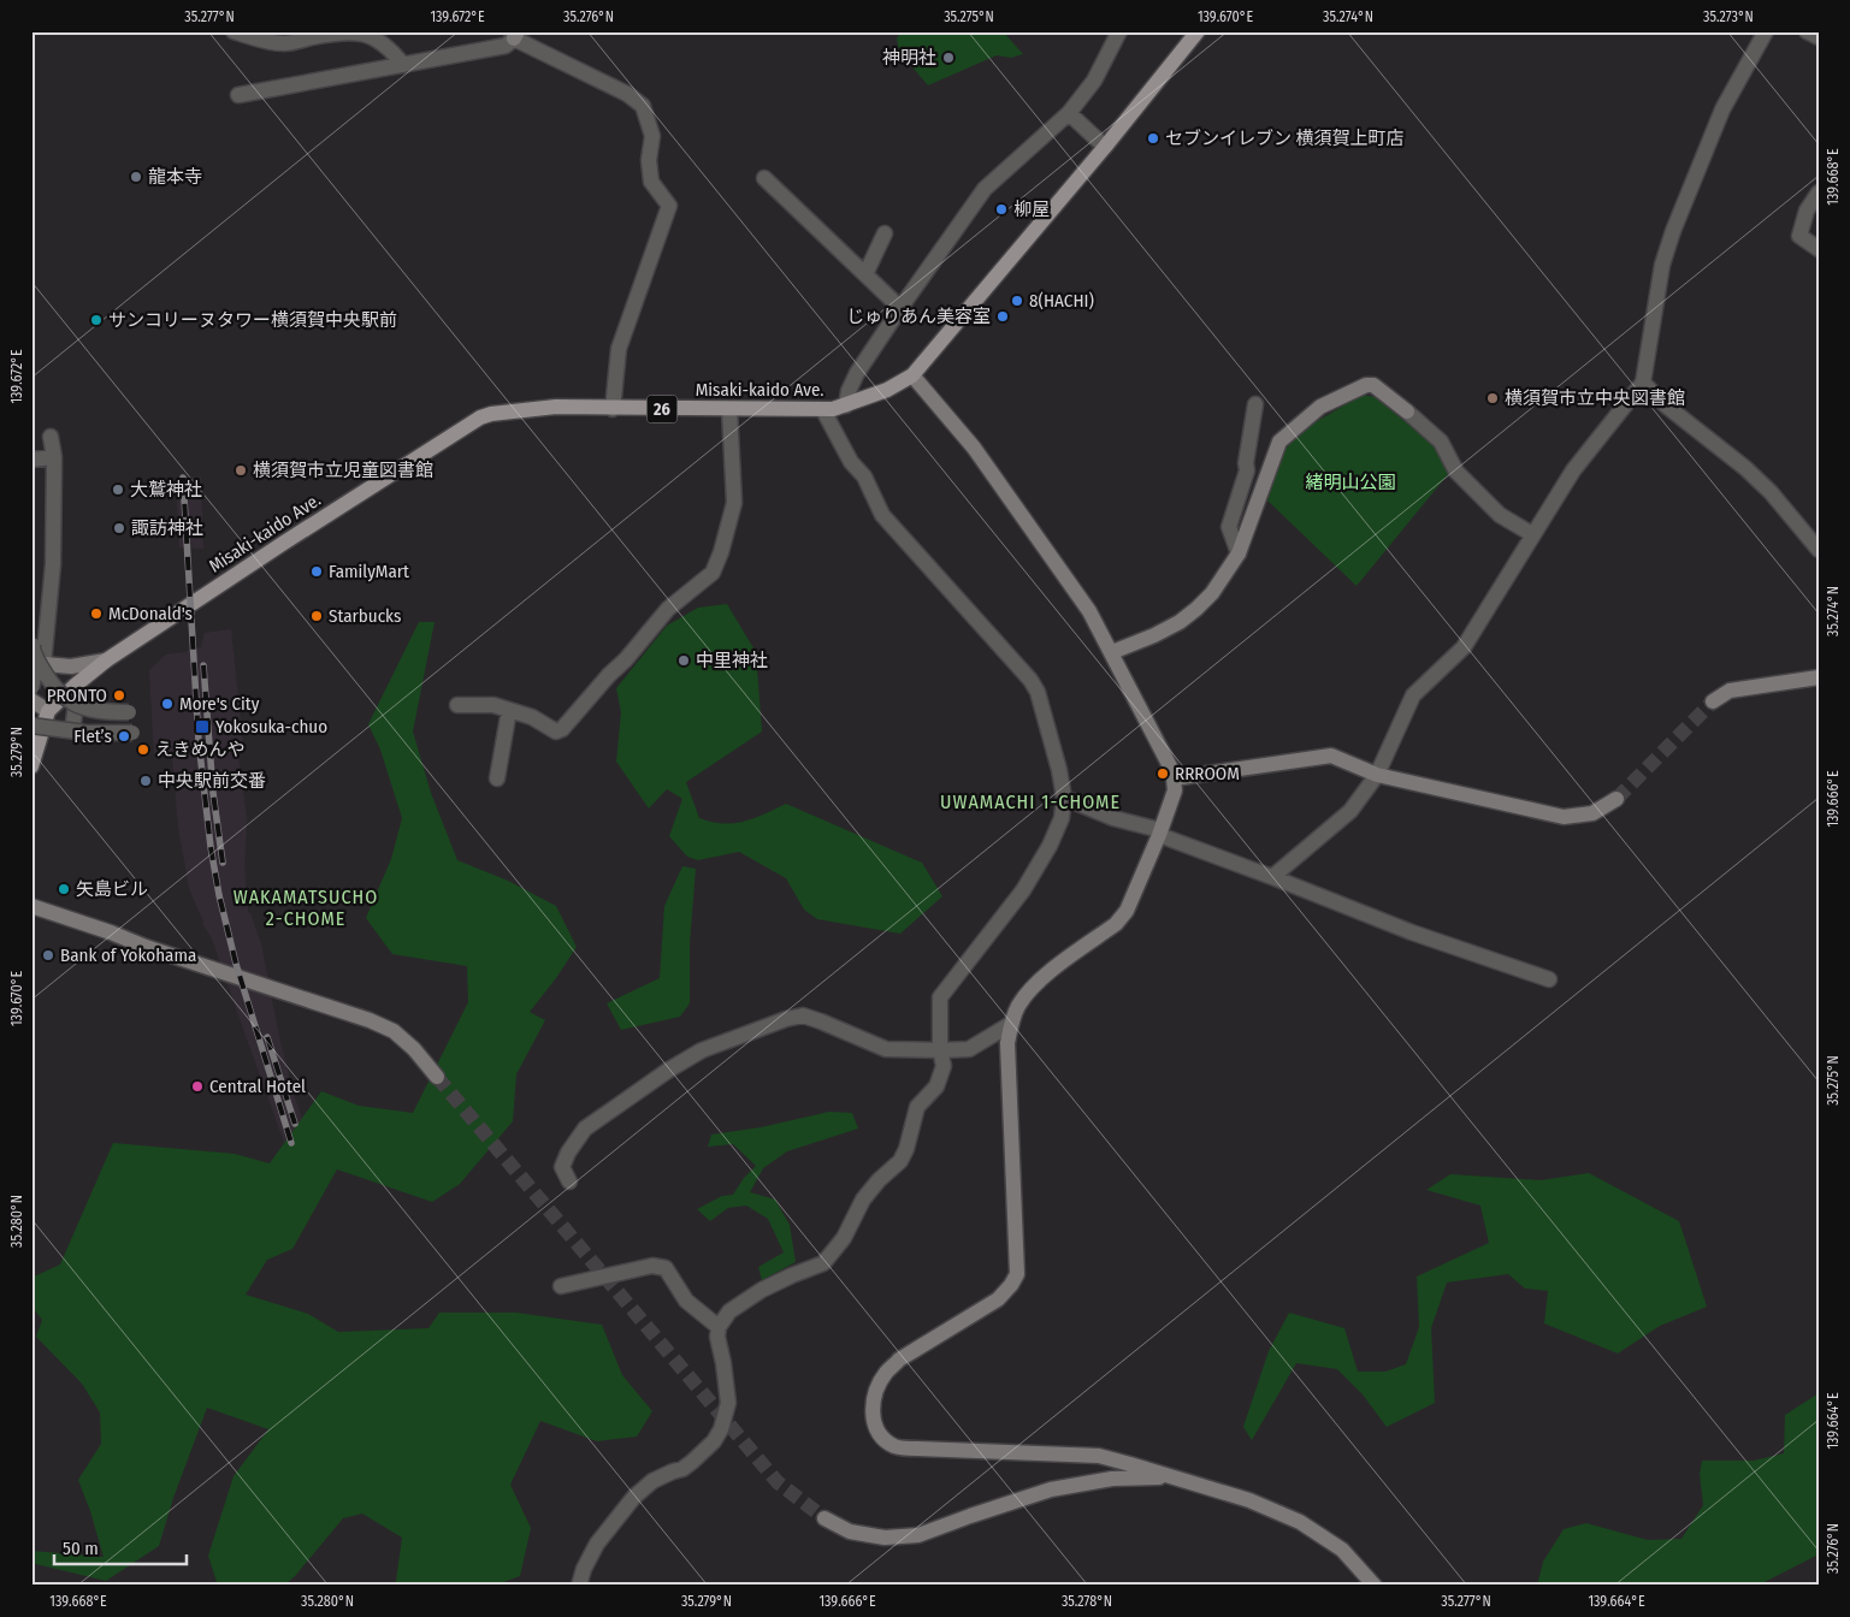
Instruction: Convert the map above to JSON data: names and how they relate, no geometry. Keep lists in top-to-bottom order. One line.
{"streets":{"main road":["Misaki-kaido Ave.","26"]},"districts":["UWAMACHI 1-CHOME","WAKAMATSUCHO 2-CHOME"],"parks":["緒明山公園"],"places":{"other":["神明社","セブンイレブン 横須賀上町店","龍本寺","柳屋","8(HACHI)","じゅりあん美容室","サンコリーヌタワー横須賀中央駅前","横須賀市立中央図書館","横須賀市立児童図書館","大鷲神社","諏訪神社","FamilyMart","McDonald's","Starbucks","中里神社","PRONTO","More's City","Flet’s","えきめんや","RRROOM","中央駅前交番","矢島ビル","Bank of Yokohama","Central Hotel"],"transit":["Yokosuka-chuo"]},"scale_bar":"50 m","coordinates":["35.277°N","139.672°E","35.276°N","35.275°N","139.670°E","35.274°N","35.273°N","139.668°E","35.279°N","139.666°E","35.280°N","139.664°E","35.278°N"]}
